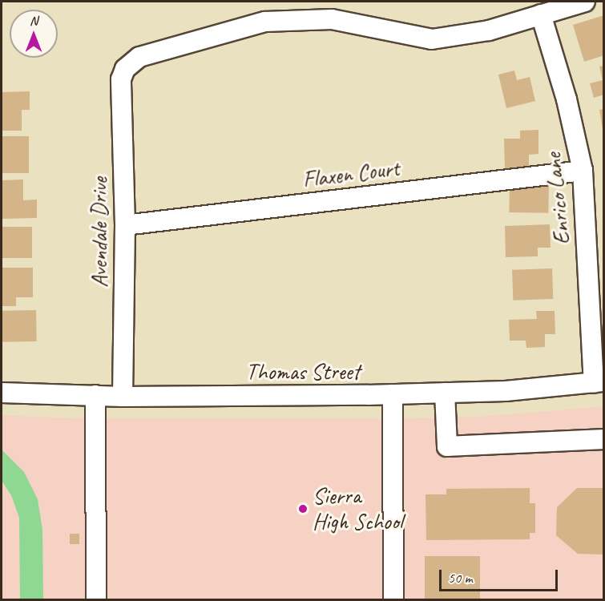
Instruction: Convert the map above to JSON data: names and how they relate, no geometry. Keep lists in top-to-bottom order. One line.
{"streets":{"street":["Flaxen Court","Enrico Lane","Avendale Drive","Thomas Street"]},"crossings":[["Flaxen Court","Enrico Lane"],["Flaxen Court","Avendale Drive"],["Enrico Lane","Avendale Drive"],["Enrico Lane","Thomas Street"],["Avendale Drive","Thomas Street"]],"places":["Sierra High School"],"scale_bar":"50 m","north":"top"}
